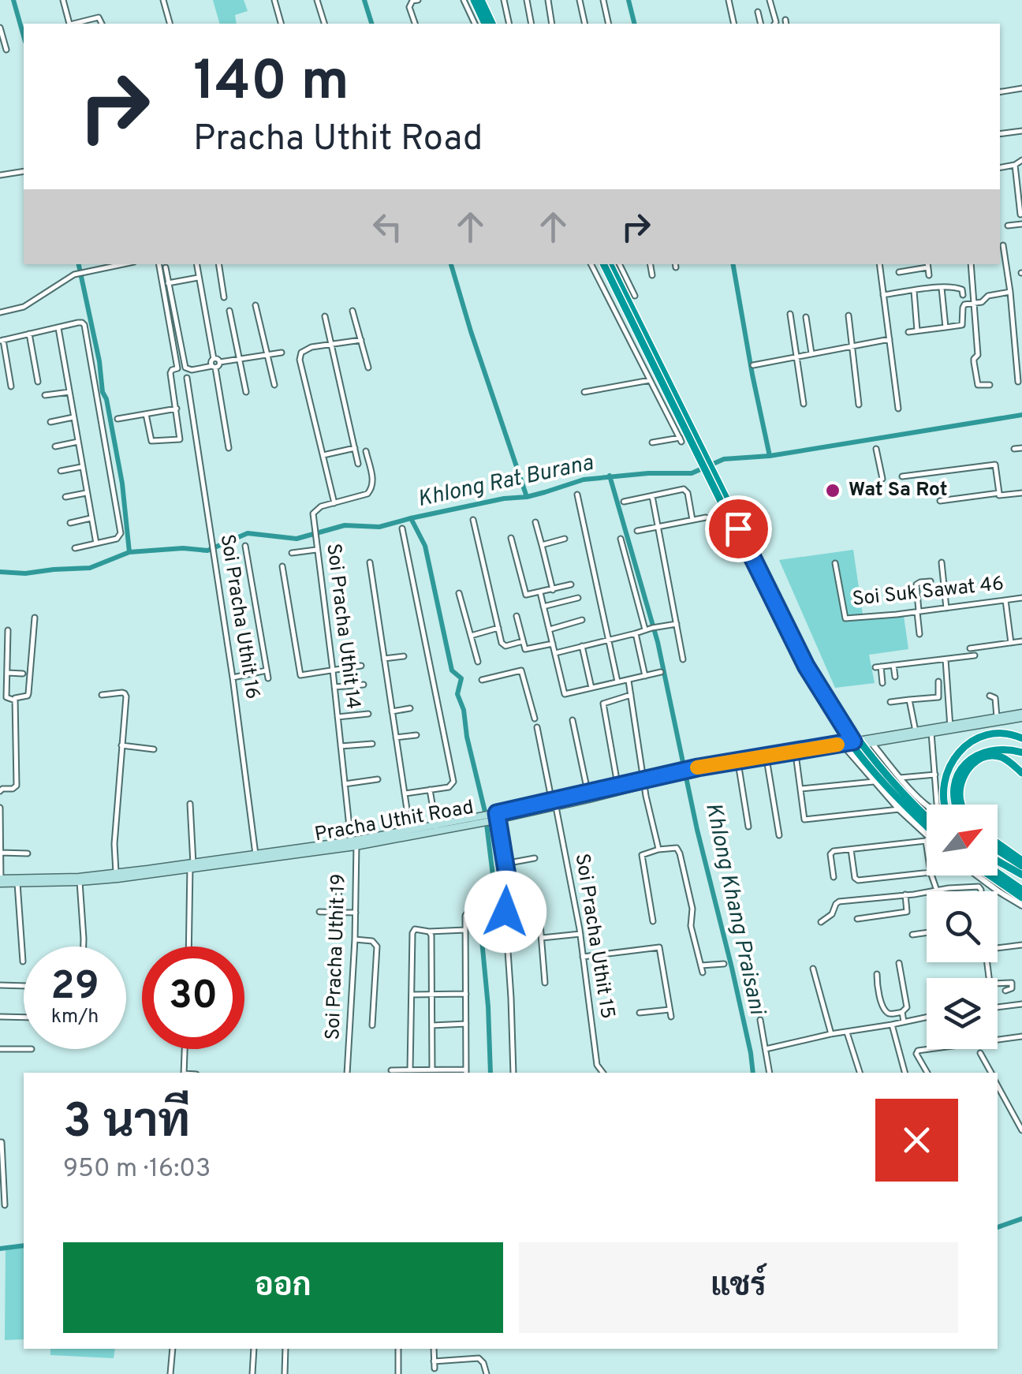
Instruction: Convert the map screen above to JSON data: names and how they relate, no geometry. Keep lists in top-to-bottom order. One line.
{"streets":{"main road":["Pracha Uthit Road"],"street":["Soi Suk Sawat 46","Soi Pracha Uthit 16","Soi Pracha Uthit 14","Soi Pracha Uthit 15","Soi Pracha Uthit 19"]},"crossings":[["Soi Pracha Uthit 16","Pracha Uthit Road"],["Soi Pracha Uthit 14","Pracha Uthit Road"],["Soi Pracha Uthit 14","Soi Pracha Uthit 19"],["Pracha Uthit Road","Soi Pracha Uthit 15"],["Pracha Uthit Road","Soi Pracha Uthit 19"]],"water":["Khlong Rat Burana","Khlong Khang Praisani"],"places":["Wat Sa Rot"],"north":"top right","page":{"turn":["140 m","Pracha Uthit Road"],"speed":"29 km/h","limit":"30","heading":["3 นาที","950 m · 16:03"],"buttons":["ออก","แชร์"]}}
